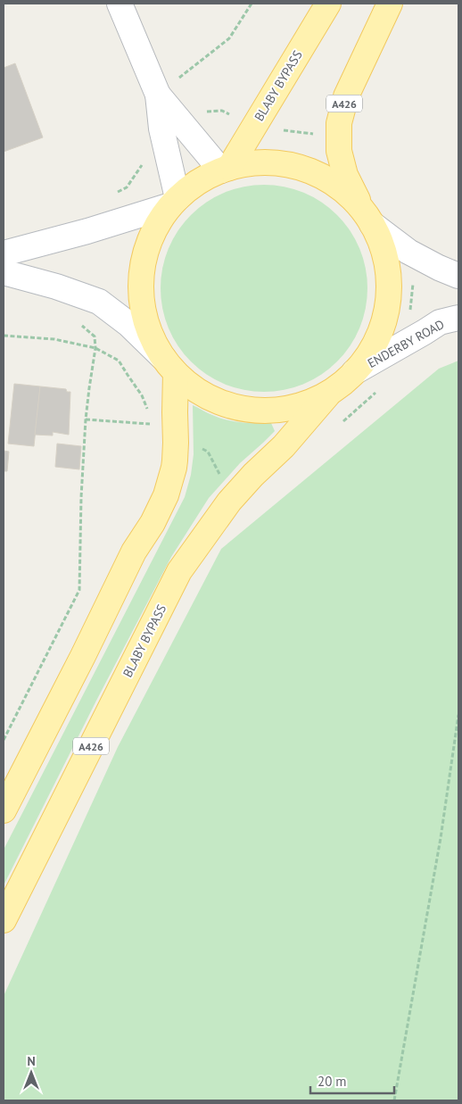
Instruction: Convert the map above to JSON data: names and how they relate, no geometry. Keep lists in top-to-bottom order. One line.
{"streets":{"main road":["BLABY BYPASS","A426"],"street":["ENDERBY ROAD"]},"scale_bar":"20 m","north":"top"}
